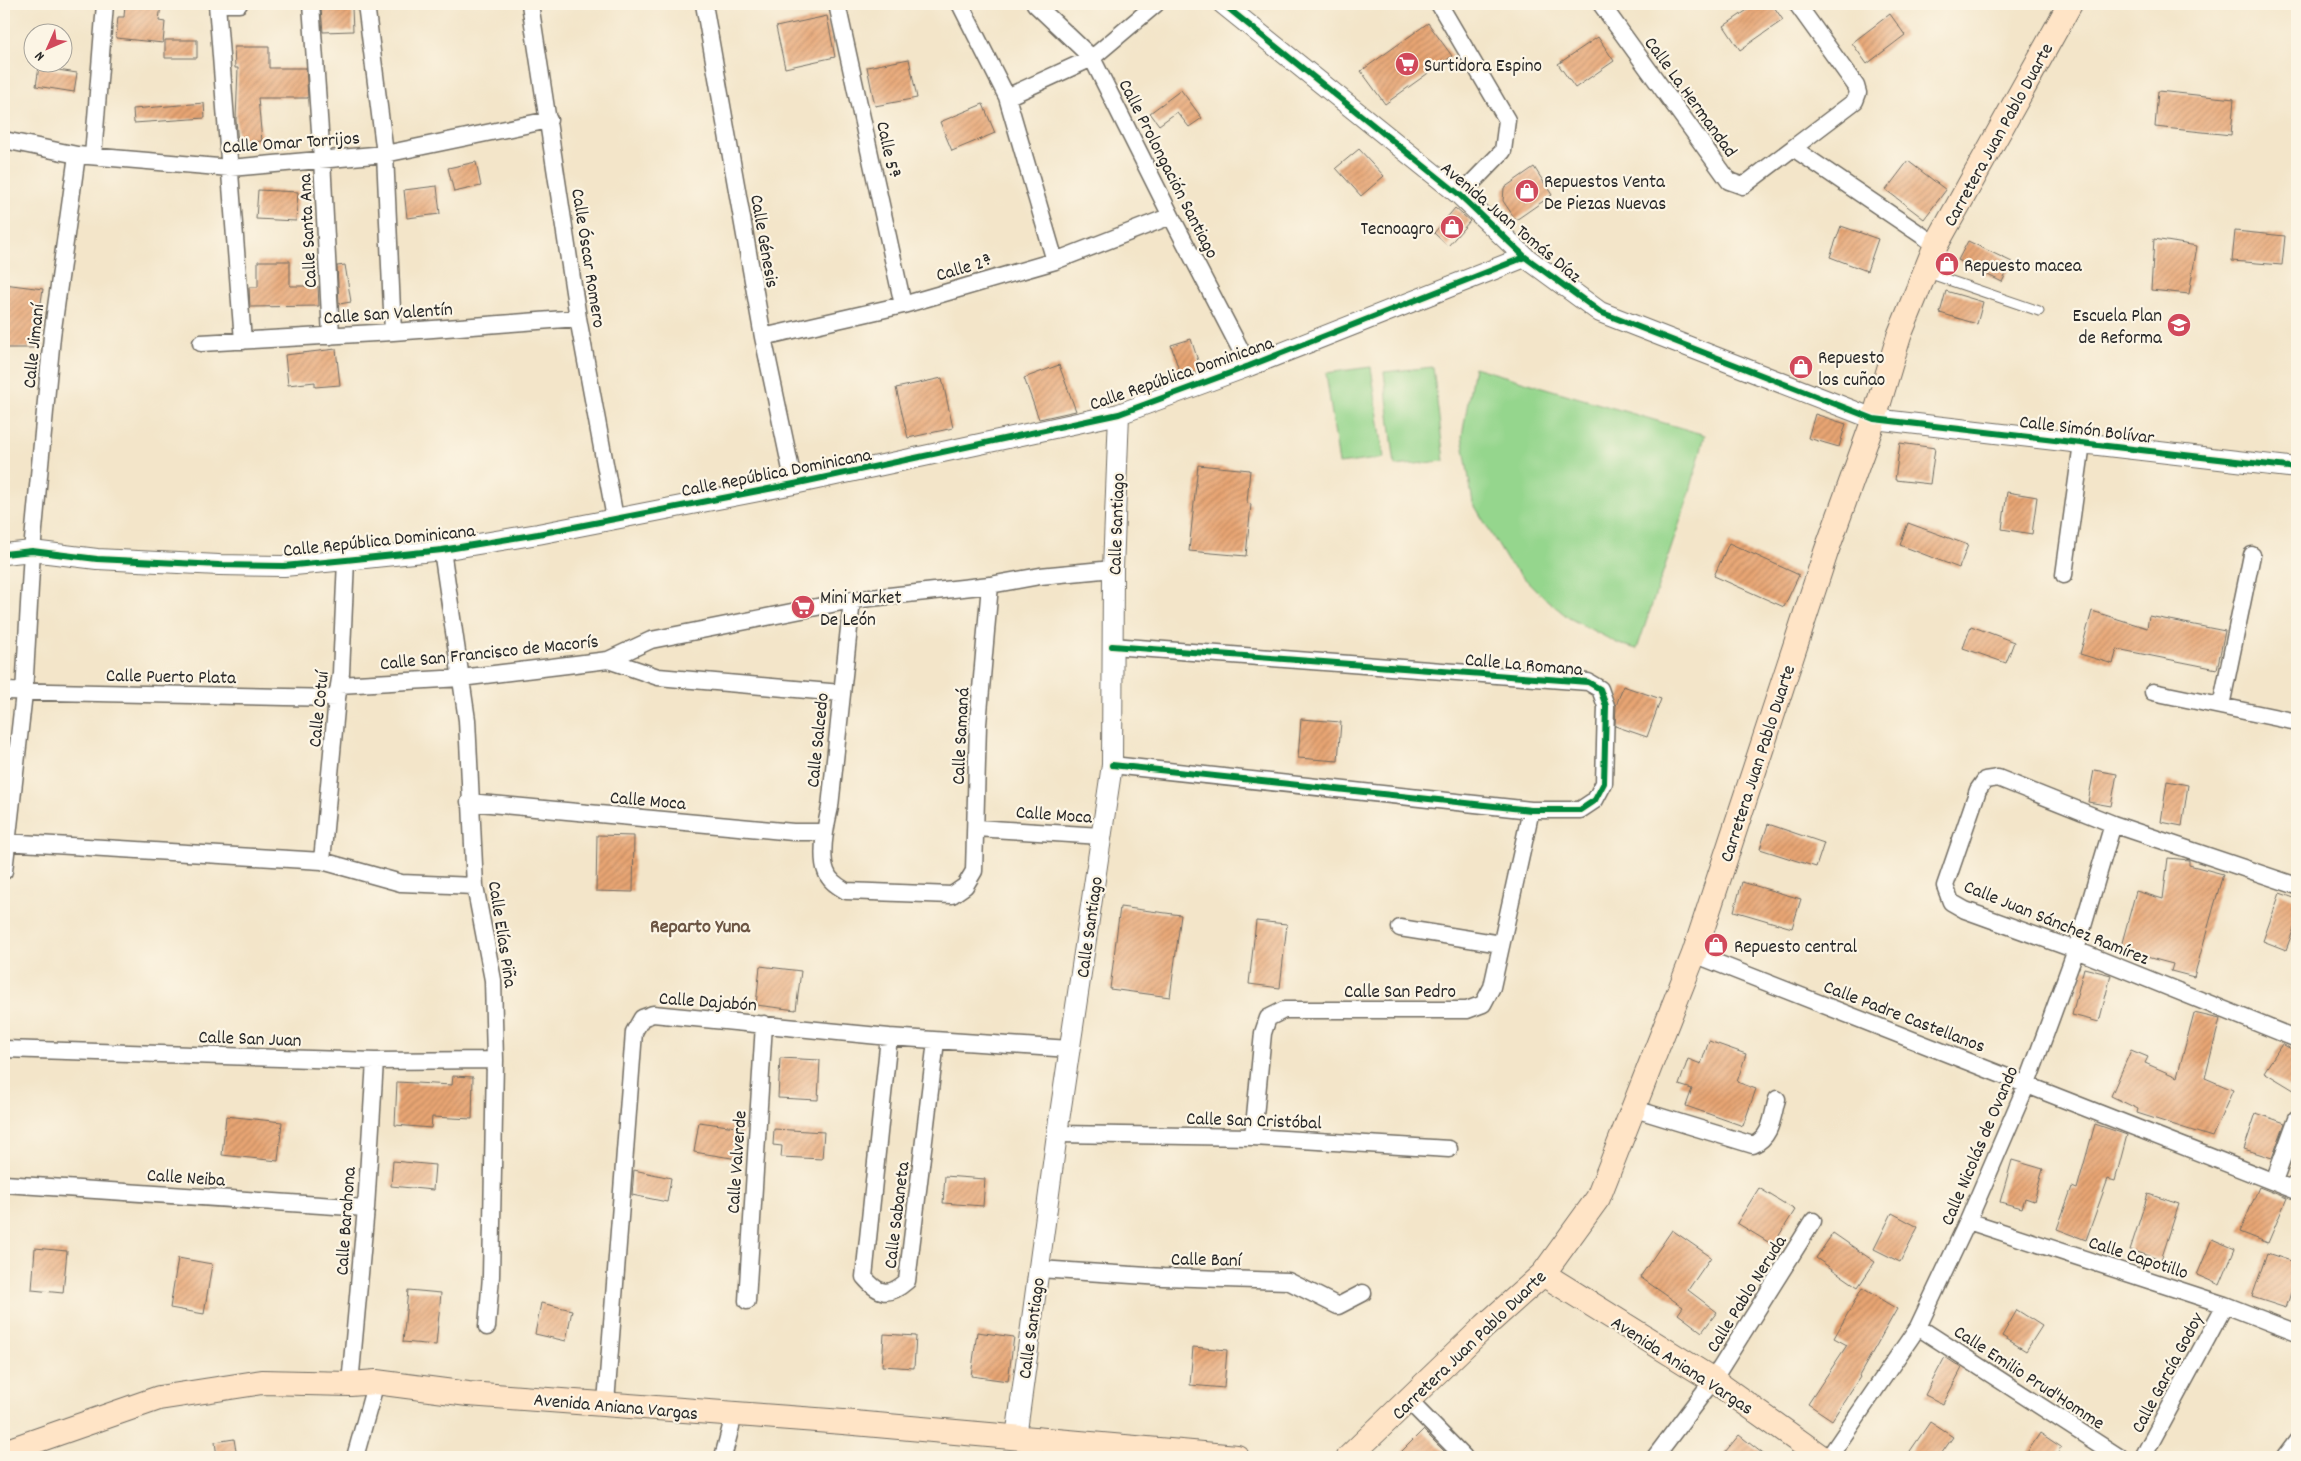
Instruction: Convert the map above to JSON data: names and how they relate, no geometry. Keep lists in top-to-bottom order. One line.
{"streets":{"main road":["Carretera Juan Pablo Duarte","Avenida Aniana Vargas"],"street":["Calle La Hermandad","Calle Omar Torrijos","Calle 5ª","Calle Prolongación Santiago","Avenida Juan Tomás Díaz","Calle Santa Ana","Calle Génesis","Calle Óscar Romero","Calle 2ª","Calle San Valentín","Calle Jimaní","Calle República Dominicana","Calle Simón Bolívar","Calle Santiago","Calle San Francisco de Macorís","Calle La Romana","Calle Puerto Plata","Calle Cotuí","Calle Samaná","Calle Salcedo","Calle Moca","Calle Juan Sánchez Ramírez","Calle Elías Piña","Calle San Pedro","Calle Dajabón","Calle Padre Castellanos","Calle San Juan","Calle San Cristóbal","Calle Nicolás de Ovando","Calle Valverde","Calle Neiba","Calle Sabaneta","Calle Barahona","Calle Capotillo","Calle Baní","Calle Pablo Neruda","Calle García Godoy","Calle Emilio Prud'Homme"]},"crossings":[["Carretera Juan Pablo Duarte","Avenida Juan Tomás Díaz"],["Carretera Juan Pablo Duarte","Calle Simón Bolívar"],["Carretera Juan Pablo Duarte","Calle Padre Castellanos"],["Carretera Juan Pablo Duarte","Avenida Aniana Vargas"],["Calle Omar Torrijos","Calle Santa Ana"],["Calle Omar Torrijos","Calle Óscar Romero"],["Calle Omar Torrijos","Calle Jimaní"],["Calle 5ª","Calle 2ª"],["Calle Prolongación Santiago","Calle 2ª"],["Calle Prolongación Santiago","Calle República Dominicana"],["Avenida Juan Tomás Díaz","Calle República Dominicana"],["Avenida Juan Tomás Díaz","Calle Simón Bolívar"],["Calle Santa Ana","Calle San Valentín"],["Calle Génesis","Calle 2ª"],["Calle Génesis","Calle República Dominicana"],["Calle Óscar Romero","Calle San Valentín"],["Calle Óscar Romero","Calle República Dominicana"],["Calle Jimaní","Calle República Dominicana"],["Calle Jimaní","Calle Puerto Plata"],["Calle República Dominicana","Calle Santiago"],["Calle República Dominicana","Calle Cotuí"],["Calle República Dominicana","Calle Elías Piña"],["Calle Santiago","Calle San Francisco de Macorís"],["Calle Santiago","Calle La Romana"],["Calle Santiago","Calle Moca"],["Calle Santiago","Calle Dajabón"],["Calle Santiago","Calle San Cristóbal"],["Calle Santiago","Calle Baní"],["Calle Santiago","Avenida Aniana Vargas"],["Calle San Francisco de Macorís","Calle Puerto Plata"],["Calle San Francisco de Macorís","Calle Cotuí"],["Calle San Francisco de Macorís","Calle Samaná"],["Calle San Francisco de Macorís","Calle Salcedo"],["Calle San Francisco de Macorís","Calle Elías Piña"],["Calle La Romana","Calle San Pedro"],["Calle Puerto Plata","Calle Cotuí"],["Calle Samaná","Calle Salcedo"],["Calle Samaná","Calle Moca"],["Calle Salcedo","Calle Moca"],["Calle Moca","Calle Elías Piña"],["Calle Juan Sánchez Ramírez","Calle Nicolás de Ovando"],["Calle Elías Piña","Calle San Juan"],["Calle San Pedro","Calle San Cristóbal"],["Calle Dajabón","Calle Valverde"],["Calle Dajabón","Calle Sabaneta"],["Calle Dajabón","Avenida Aniana Vargas"],["Calle Padre Castellanos","Calle Nicolás de Ovando"],["Calle San Juan","Calle Barahona"],["Calle Nicolás de Ovando","Calle Capotillo"],["Calle Nicolás de Ovando","Calle Emilio Prud'Homme"],["Calle Neiba","Calle Barahona"],["Calle Barahona","Avenida Aniana Vargas"],["Calle Capotillo","Calle García Godoy"],["Calle Pablo Neruda","Avenida Aniana Vargas"]],"districts":["Reparto Yuna"],"places":{"supermarket":["Surtidora Espino","Mini Market De León"],"shop":["Repuestos Venta De Piezas Nuevas","Tecnoagro","Repuesto macea","Repuesto los cuñao","Repuesto central"],"school or university":["Escuela Plan de Reforma"]},"north":"bottom left"}
